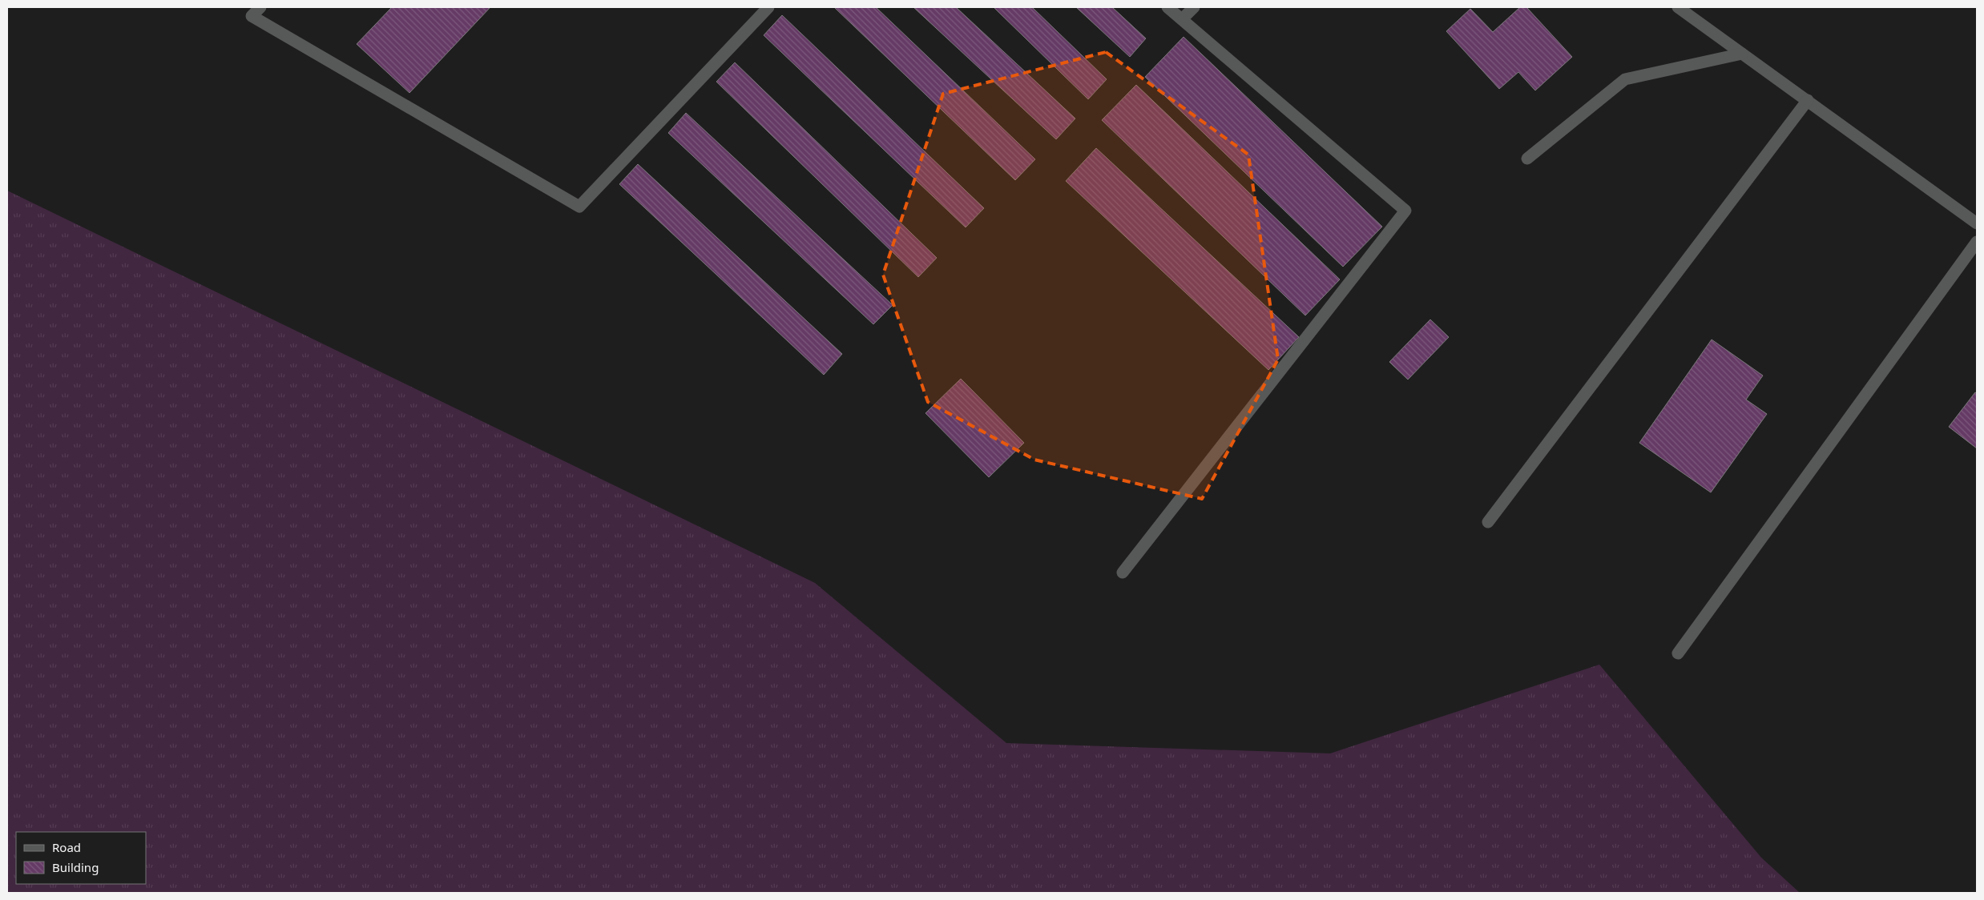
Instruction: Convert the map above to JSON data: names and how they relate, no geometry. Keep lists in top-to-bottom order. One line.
{"legend":["Road","Building"]}
